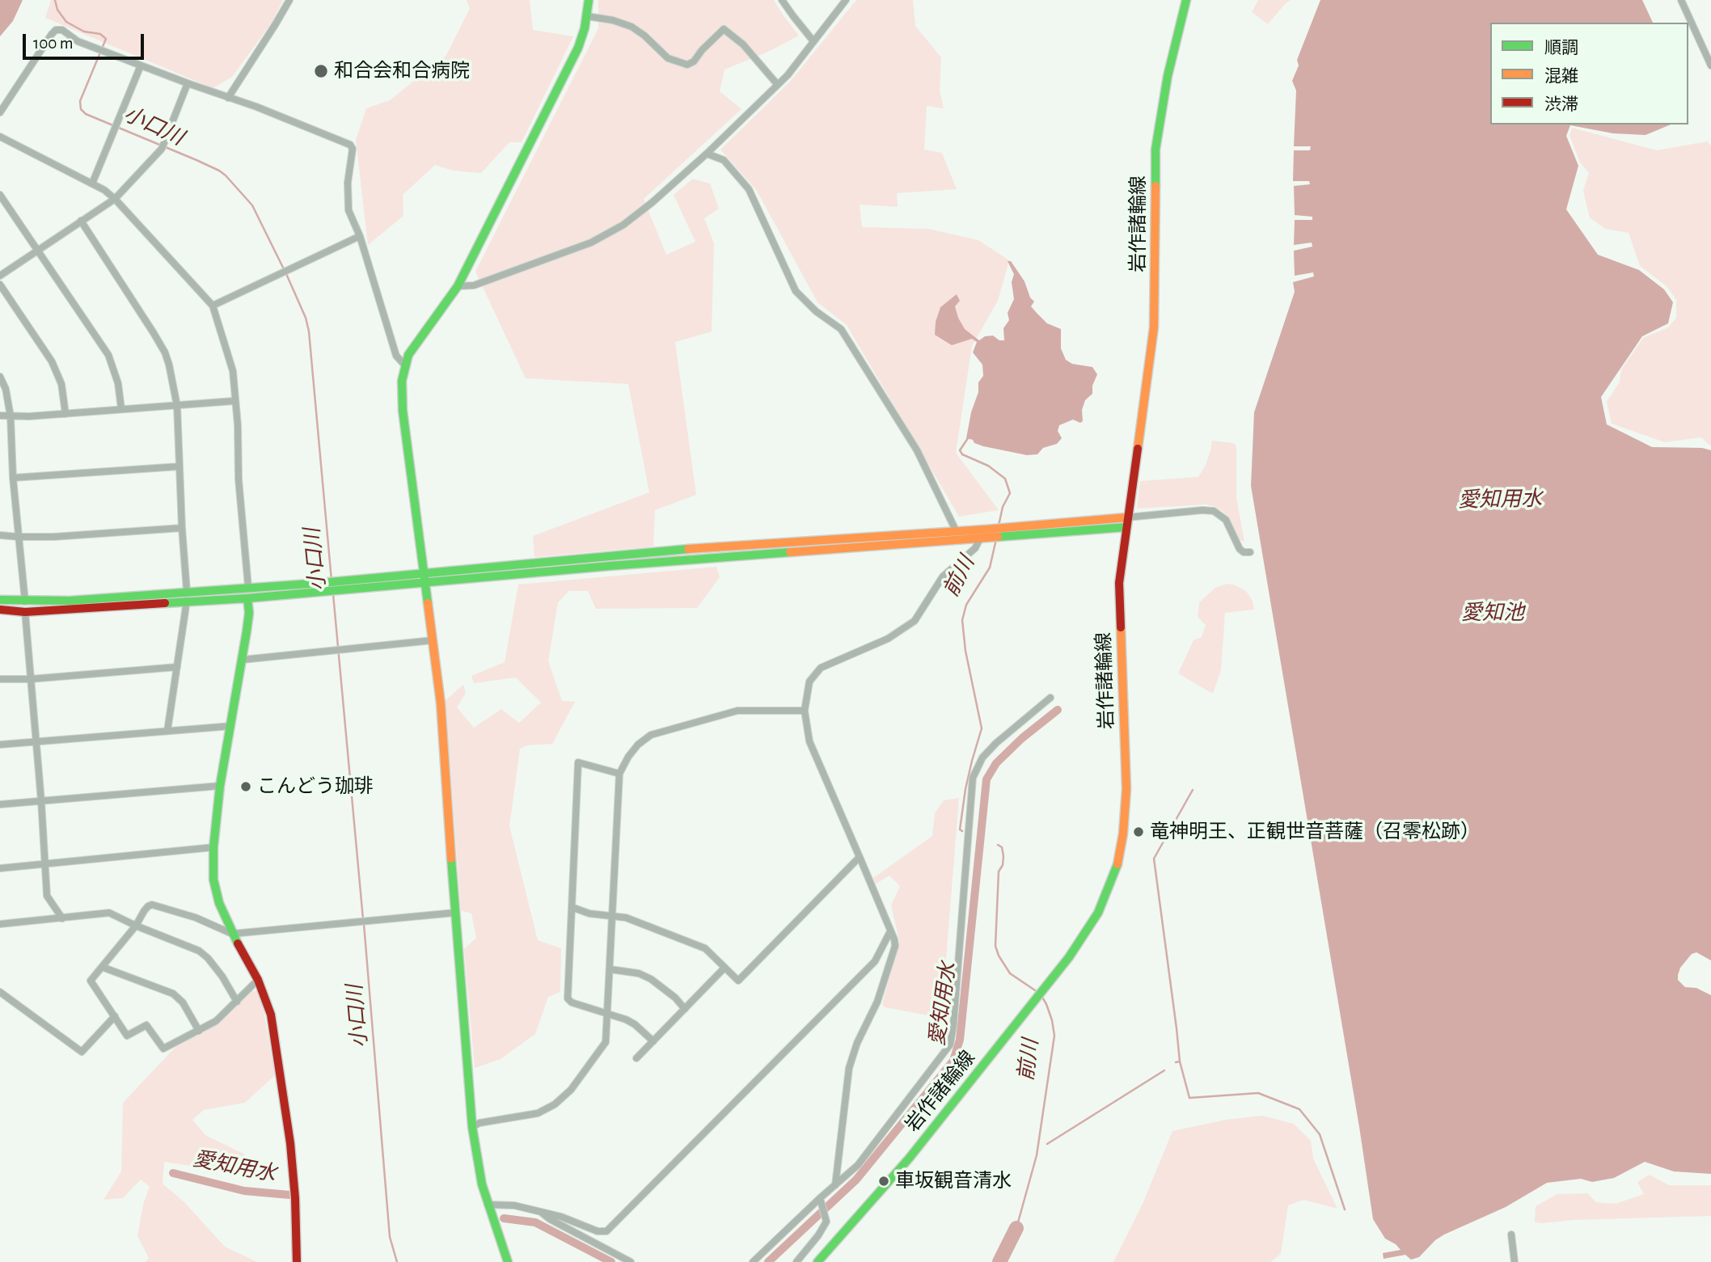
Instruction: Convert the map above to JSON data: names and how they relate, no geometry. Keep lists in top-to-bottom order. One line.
{"streets":{"street":["岩作諸輪線"]},"water":["小口川","愛知用水","前川","愛知池"],"places":["和合会和合病院","こんどう珈琲","竜神明王、正観世音菩薩（召零松跡）","車坂観音清水"],"legend":["順調","混雑","渋滞"],"scale_bar":"100 m"}
